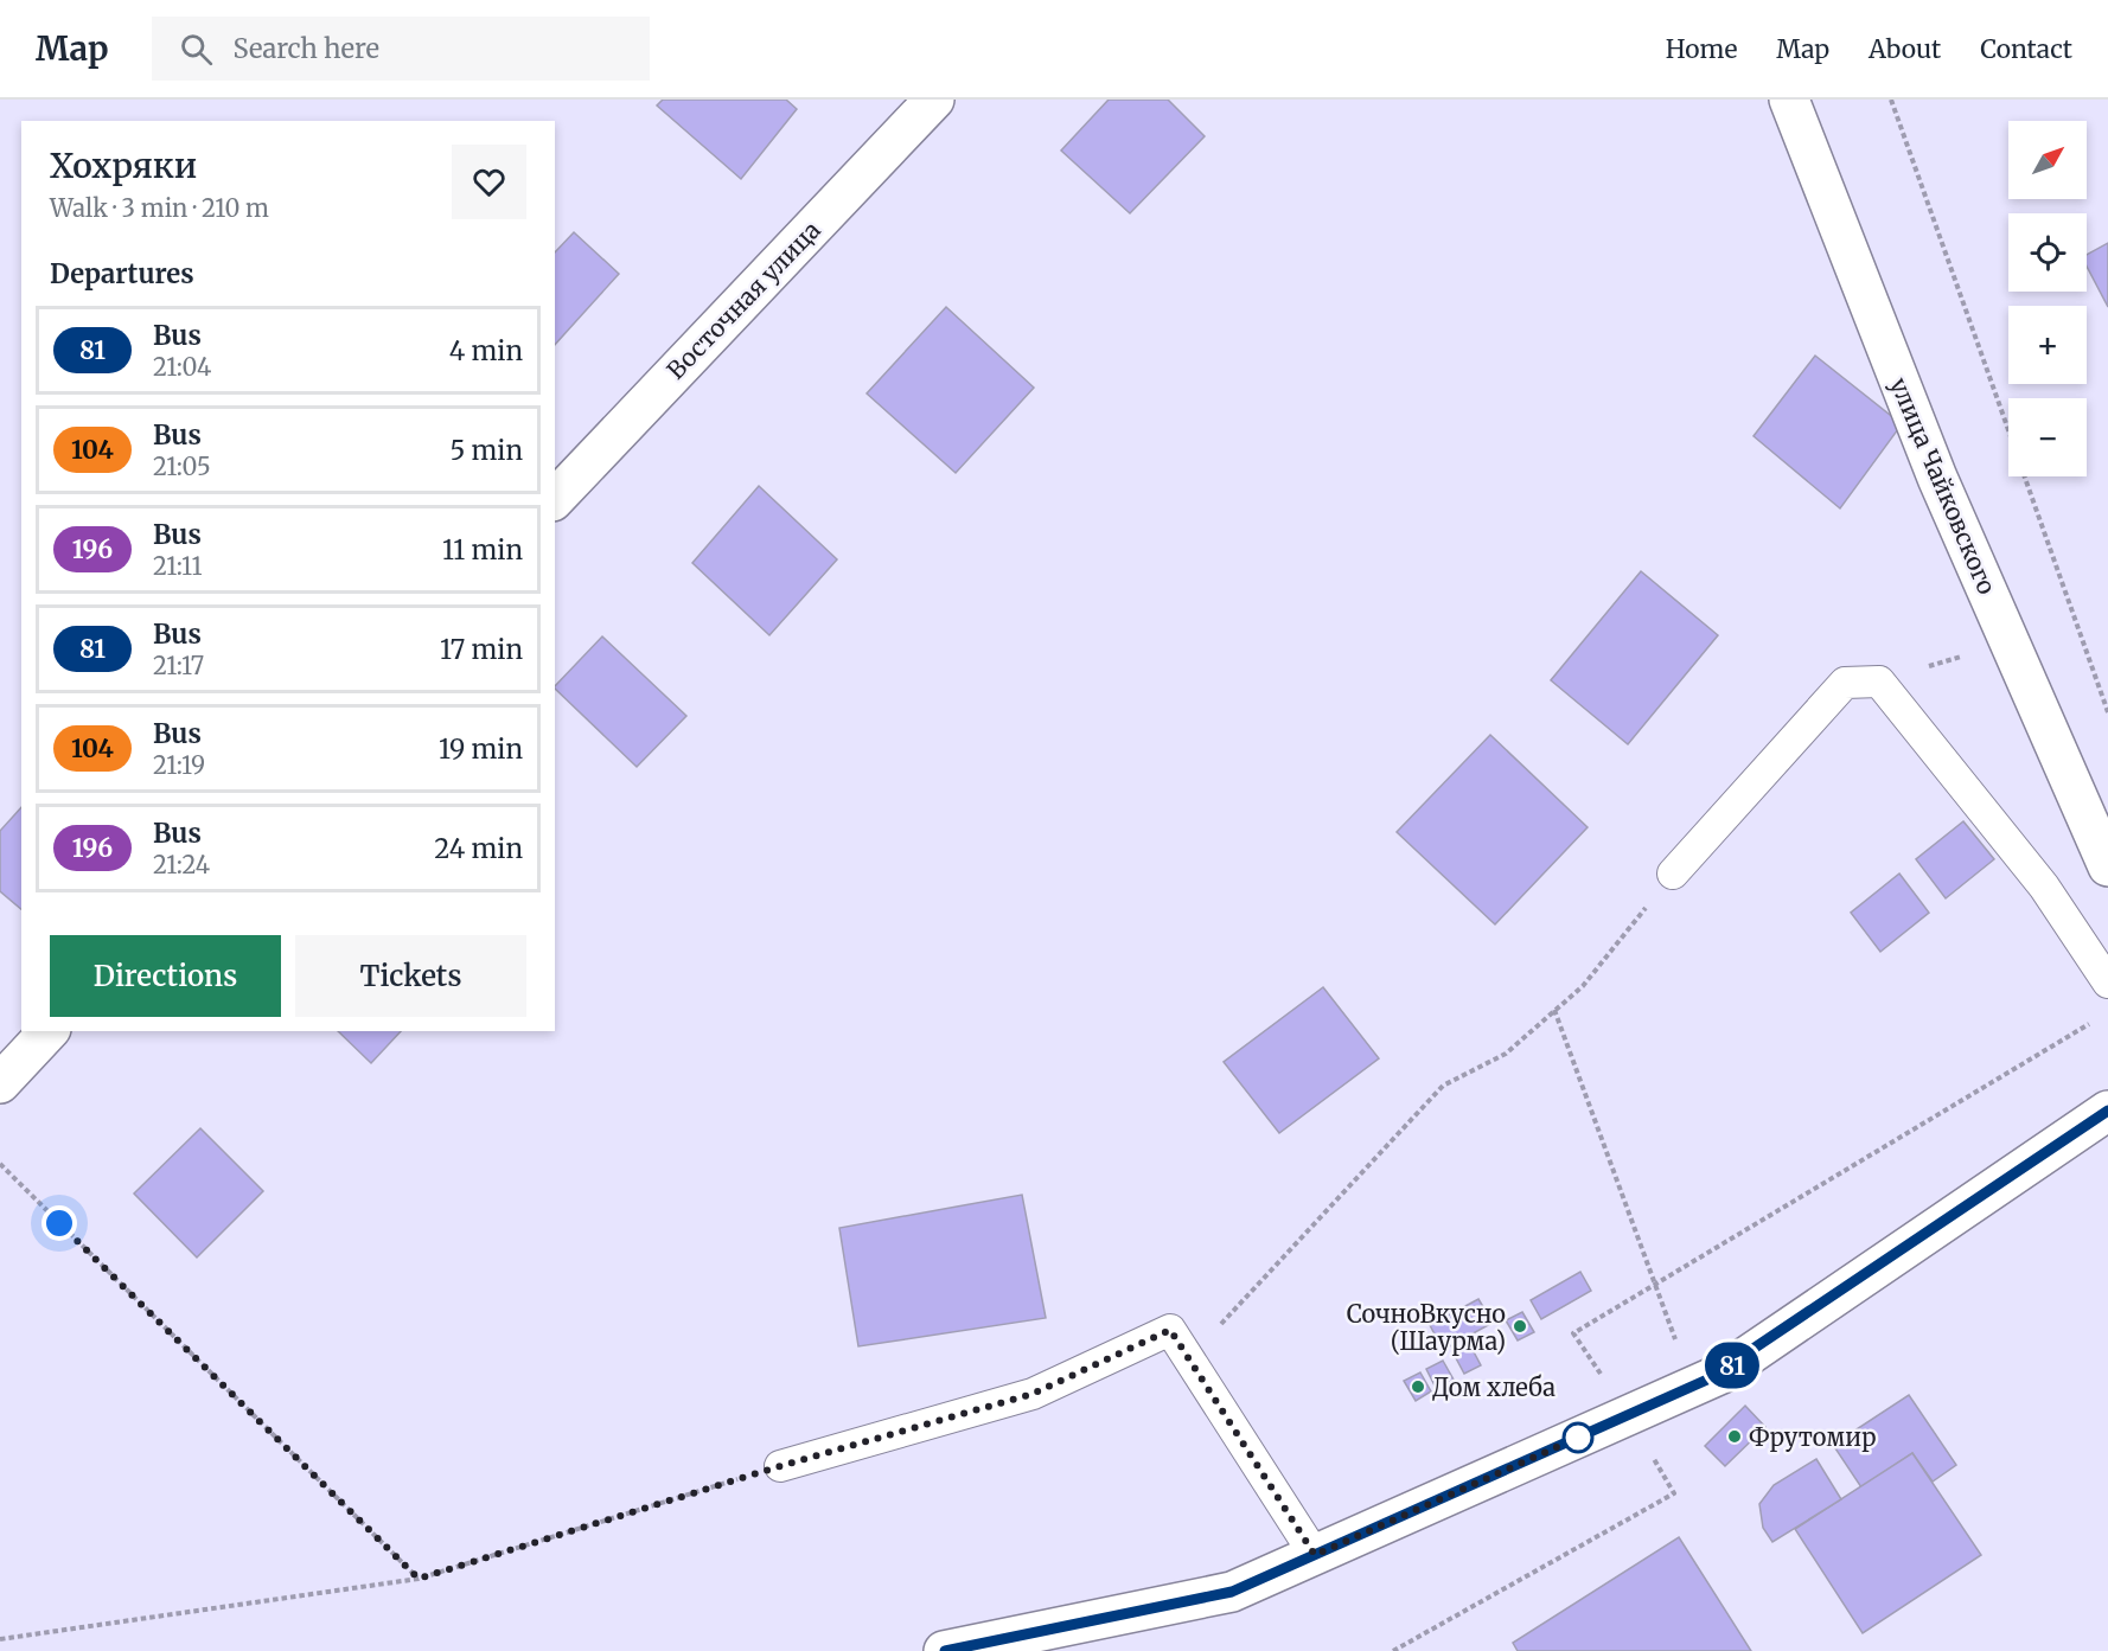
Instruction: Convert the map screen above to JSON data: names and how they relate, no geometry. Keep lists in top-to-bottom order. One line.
{"streets":{"street":["Восточная улица","улица Чайковского"]},"places":["СочноВкусно (Шаурма)","Дом хлеба","Фрутомир"],"lines":["bus line 81"],"north":"top right","page":{"header":"Map","search":"Search here","nav":["Home","Map","About","Contact"],"on_map":"81","map_buttons":["+","−"],"heading":[["Хохряки","Walk · 3 min · 210 m"],"Departures"],"list":[{"mark":"81","name":"Bus","note":"21:04","value":"4 min"},{"mark":"104","name":"Bus","note":"21:05","value":"5 min"},{"mark":"196","name":"Bus","note":"21:11","value":"11 min"},{"mark":"81","name":"Bus","note":"21:17","value":"17 min"},{"mark":"104","name":"Bus","note":"21:19","value":"19 min"},{"mark":"196","name":"Bus","note":"21:24","value":"24 min"}],"buttons":["Directions","Tickets"]}}
